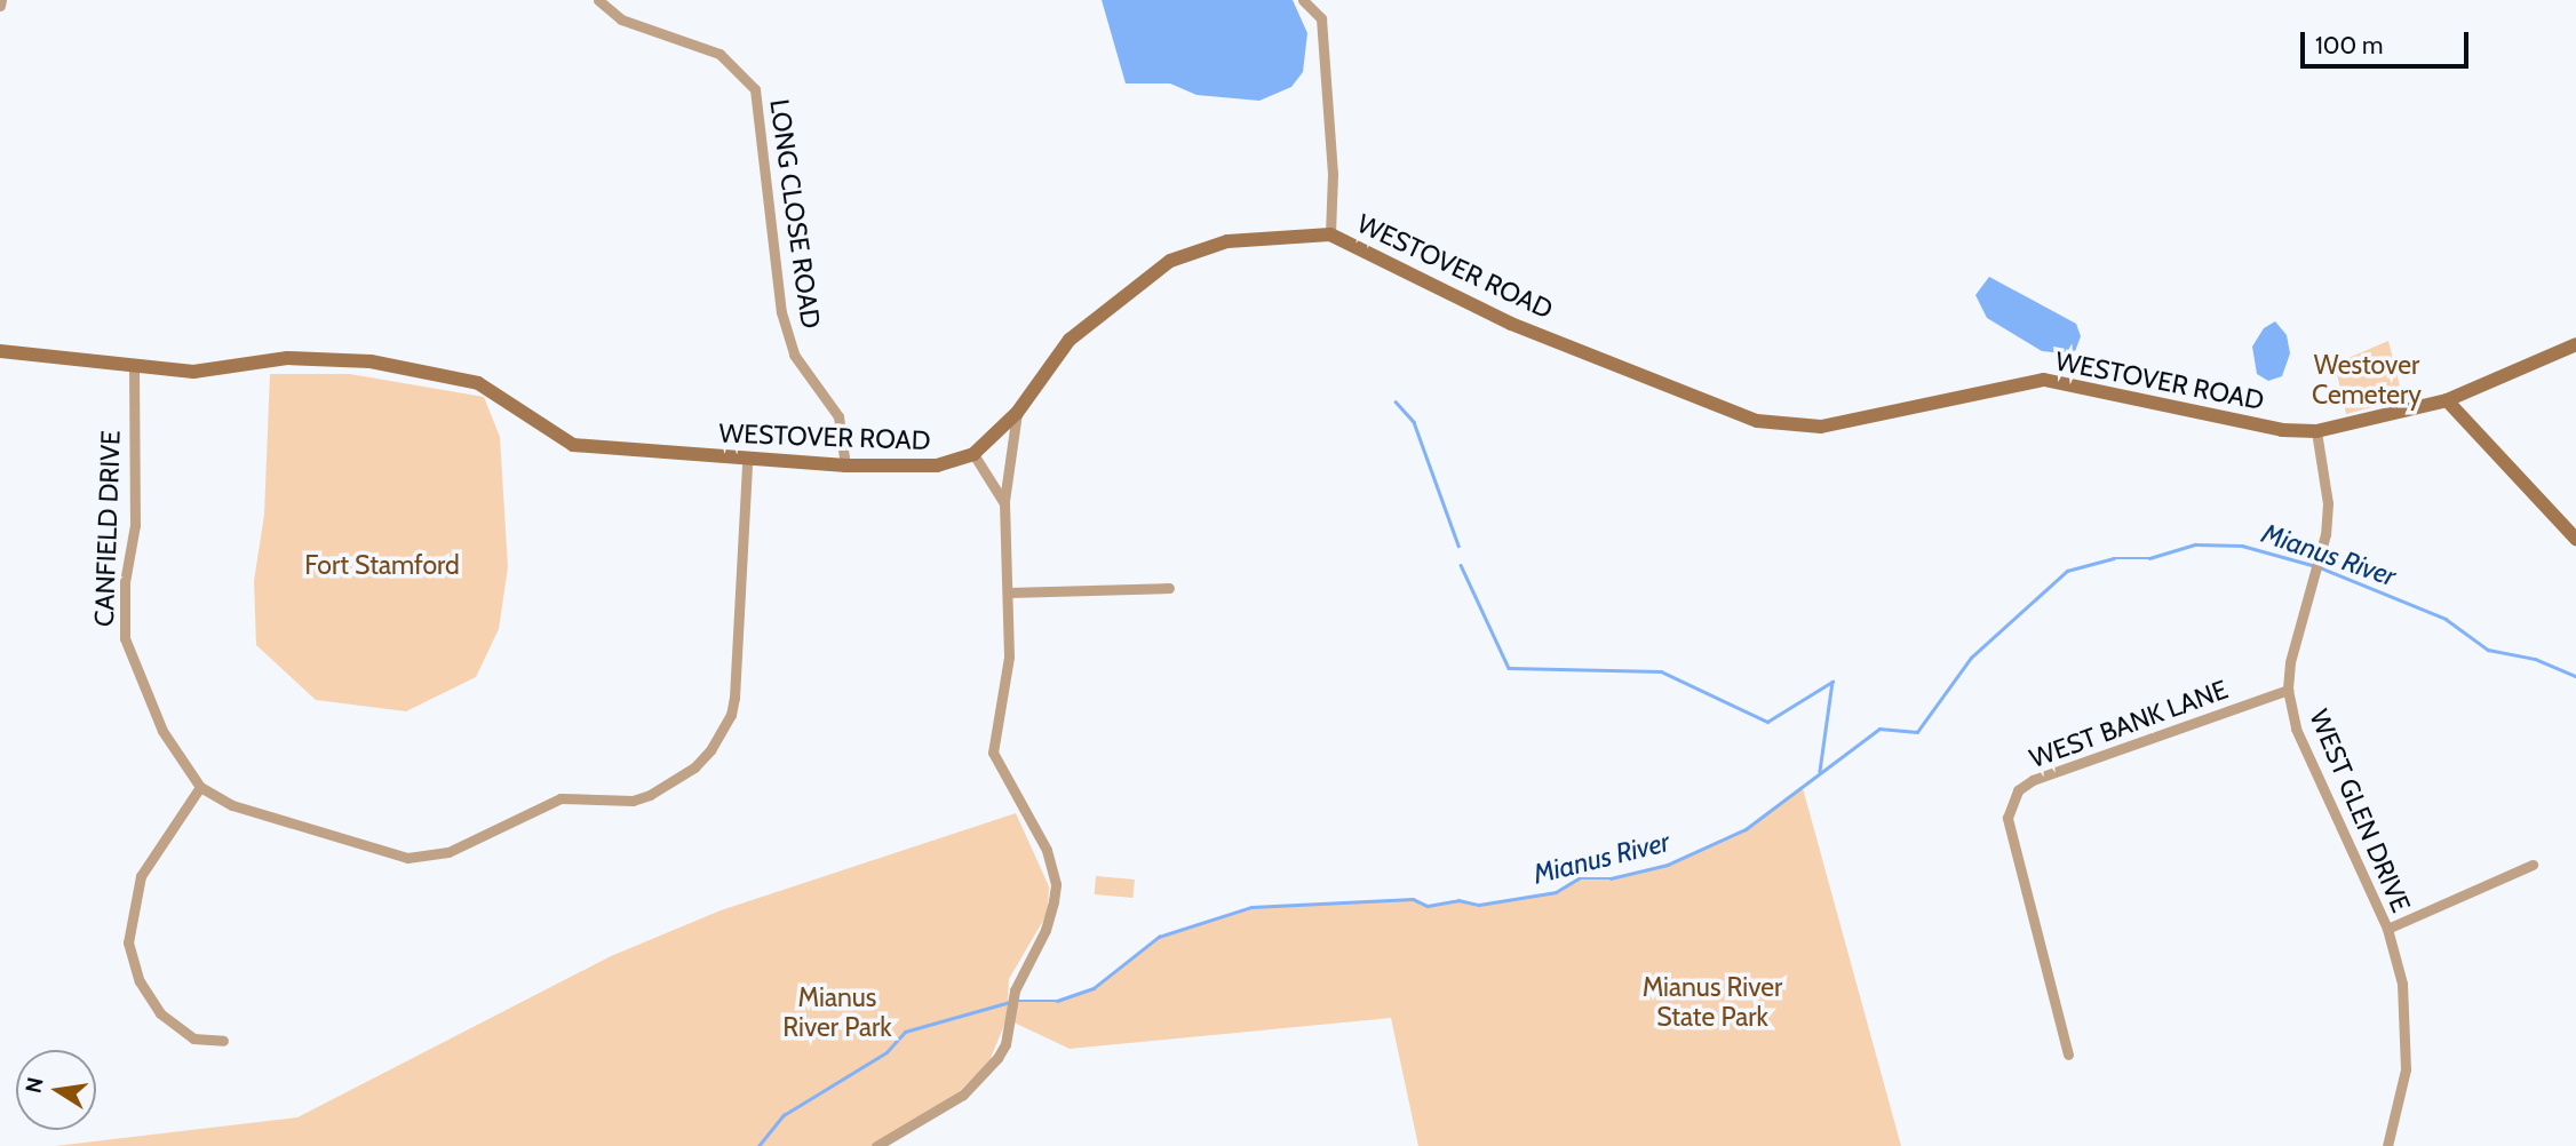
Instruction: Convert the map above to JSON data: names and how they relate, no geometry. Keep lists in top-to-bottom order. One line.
{"streets":{"street":["LONG CLOSE ROAD","WESTOVER ROAD","CANFIELD DRIVE","WEST BANK LANE","WEST GLEN DRIVE"]},"crossings":[["LONG CLOSE ROAD","WESTOVER ROAD"],["WESTOVER ROAD","CANFIELD DRIVE"],["WESTOVER ROAD","WEST GLEN DRIVE"],["WEST BANK LANE","WEST GLEN DRIVE"]],"water":["Mianus River"],"parks":["Westover Cemetery","Fort Stamford","Mianus River State Park","Mianus River Park"],"scale_bar":"100 m","north":"left"}
